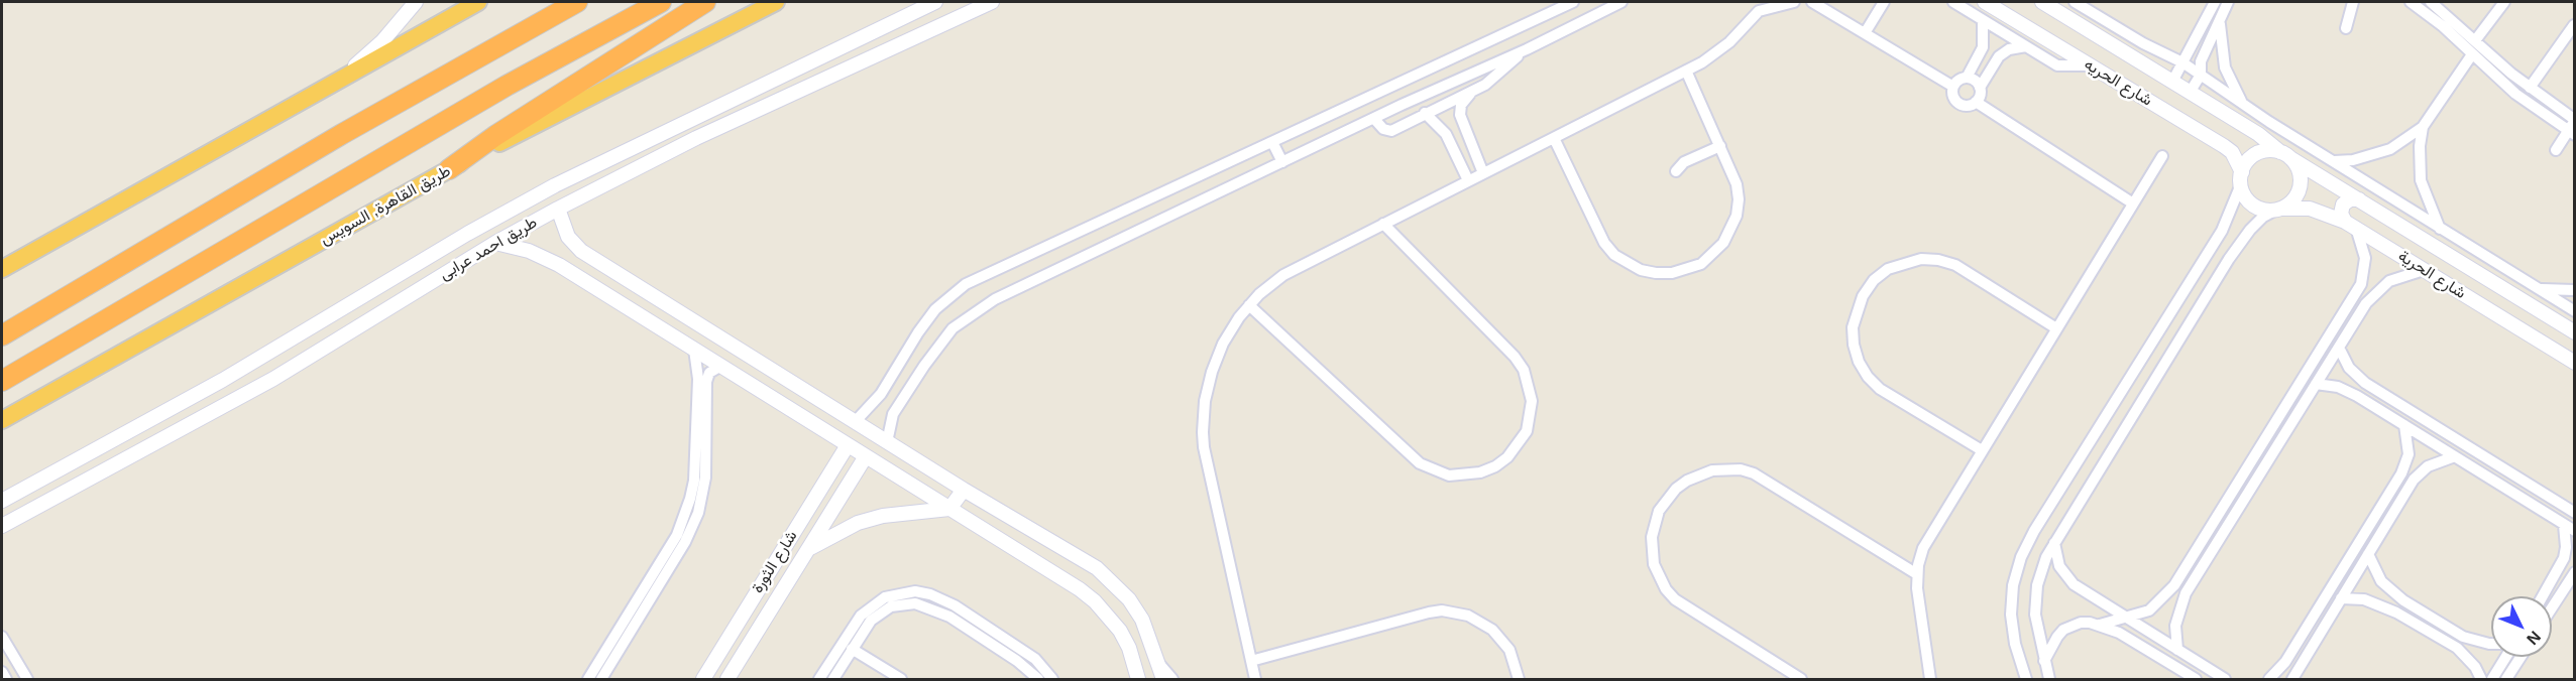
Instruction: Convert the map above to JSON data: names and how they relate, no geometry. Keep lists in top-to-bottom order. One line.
{"streets":{"highway":["طريق القاهرة, السويس"],"street":["شارع الحريه","طريق احمد عرابى","شارع الحرية","شارع الثورة"]},"crossings":[["شارع الحريه","شارع الحرية"]],"north":"bottom right"}
